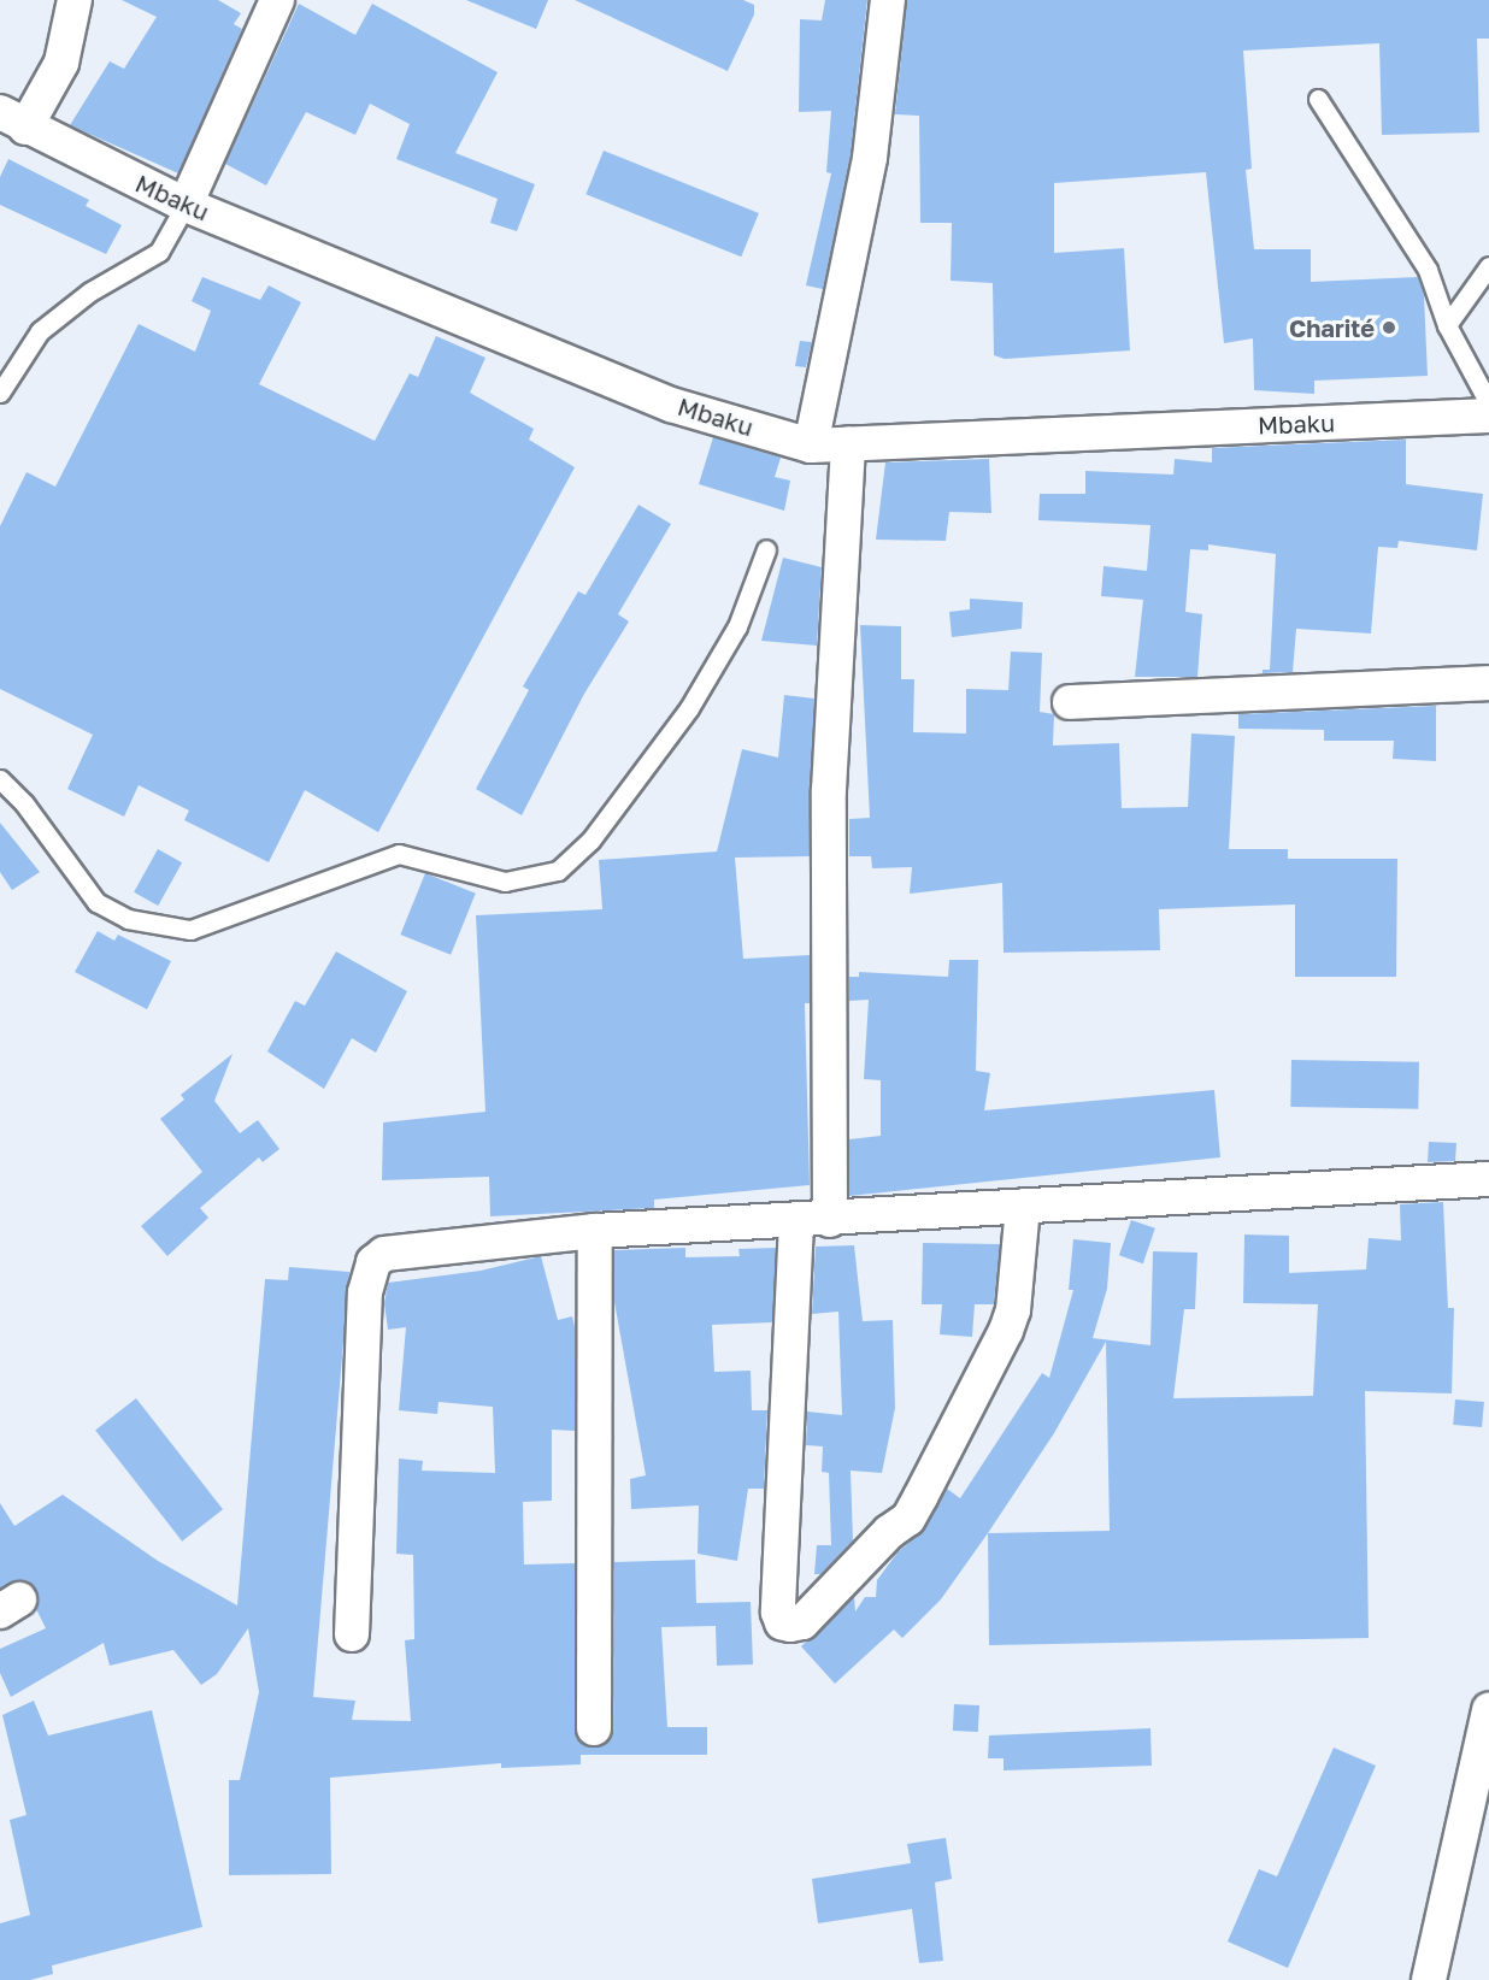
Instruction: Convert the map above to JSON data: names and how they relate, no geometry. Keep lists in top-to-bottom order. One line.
{"streets":{"street":["Mbaku"]},"places":["Charité"]}
